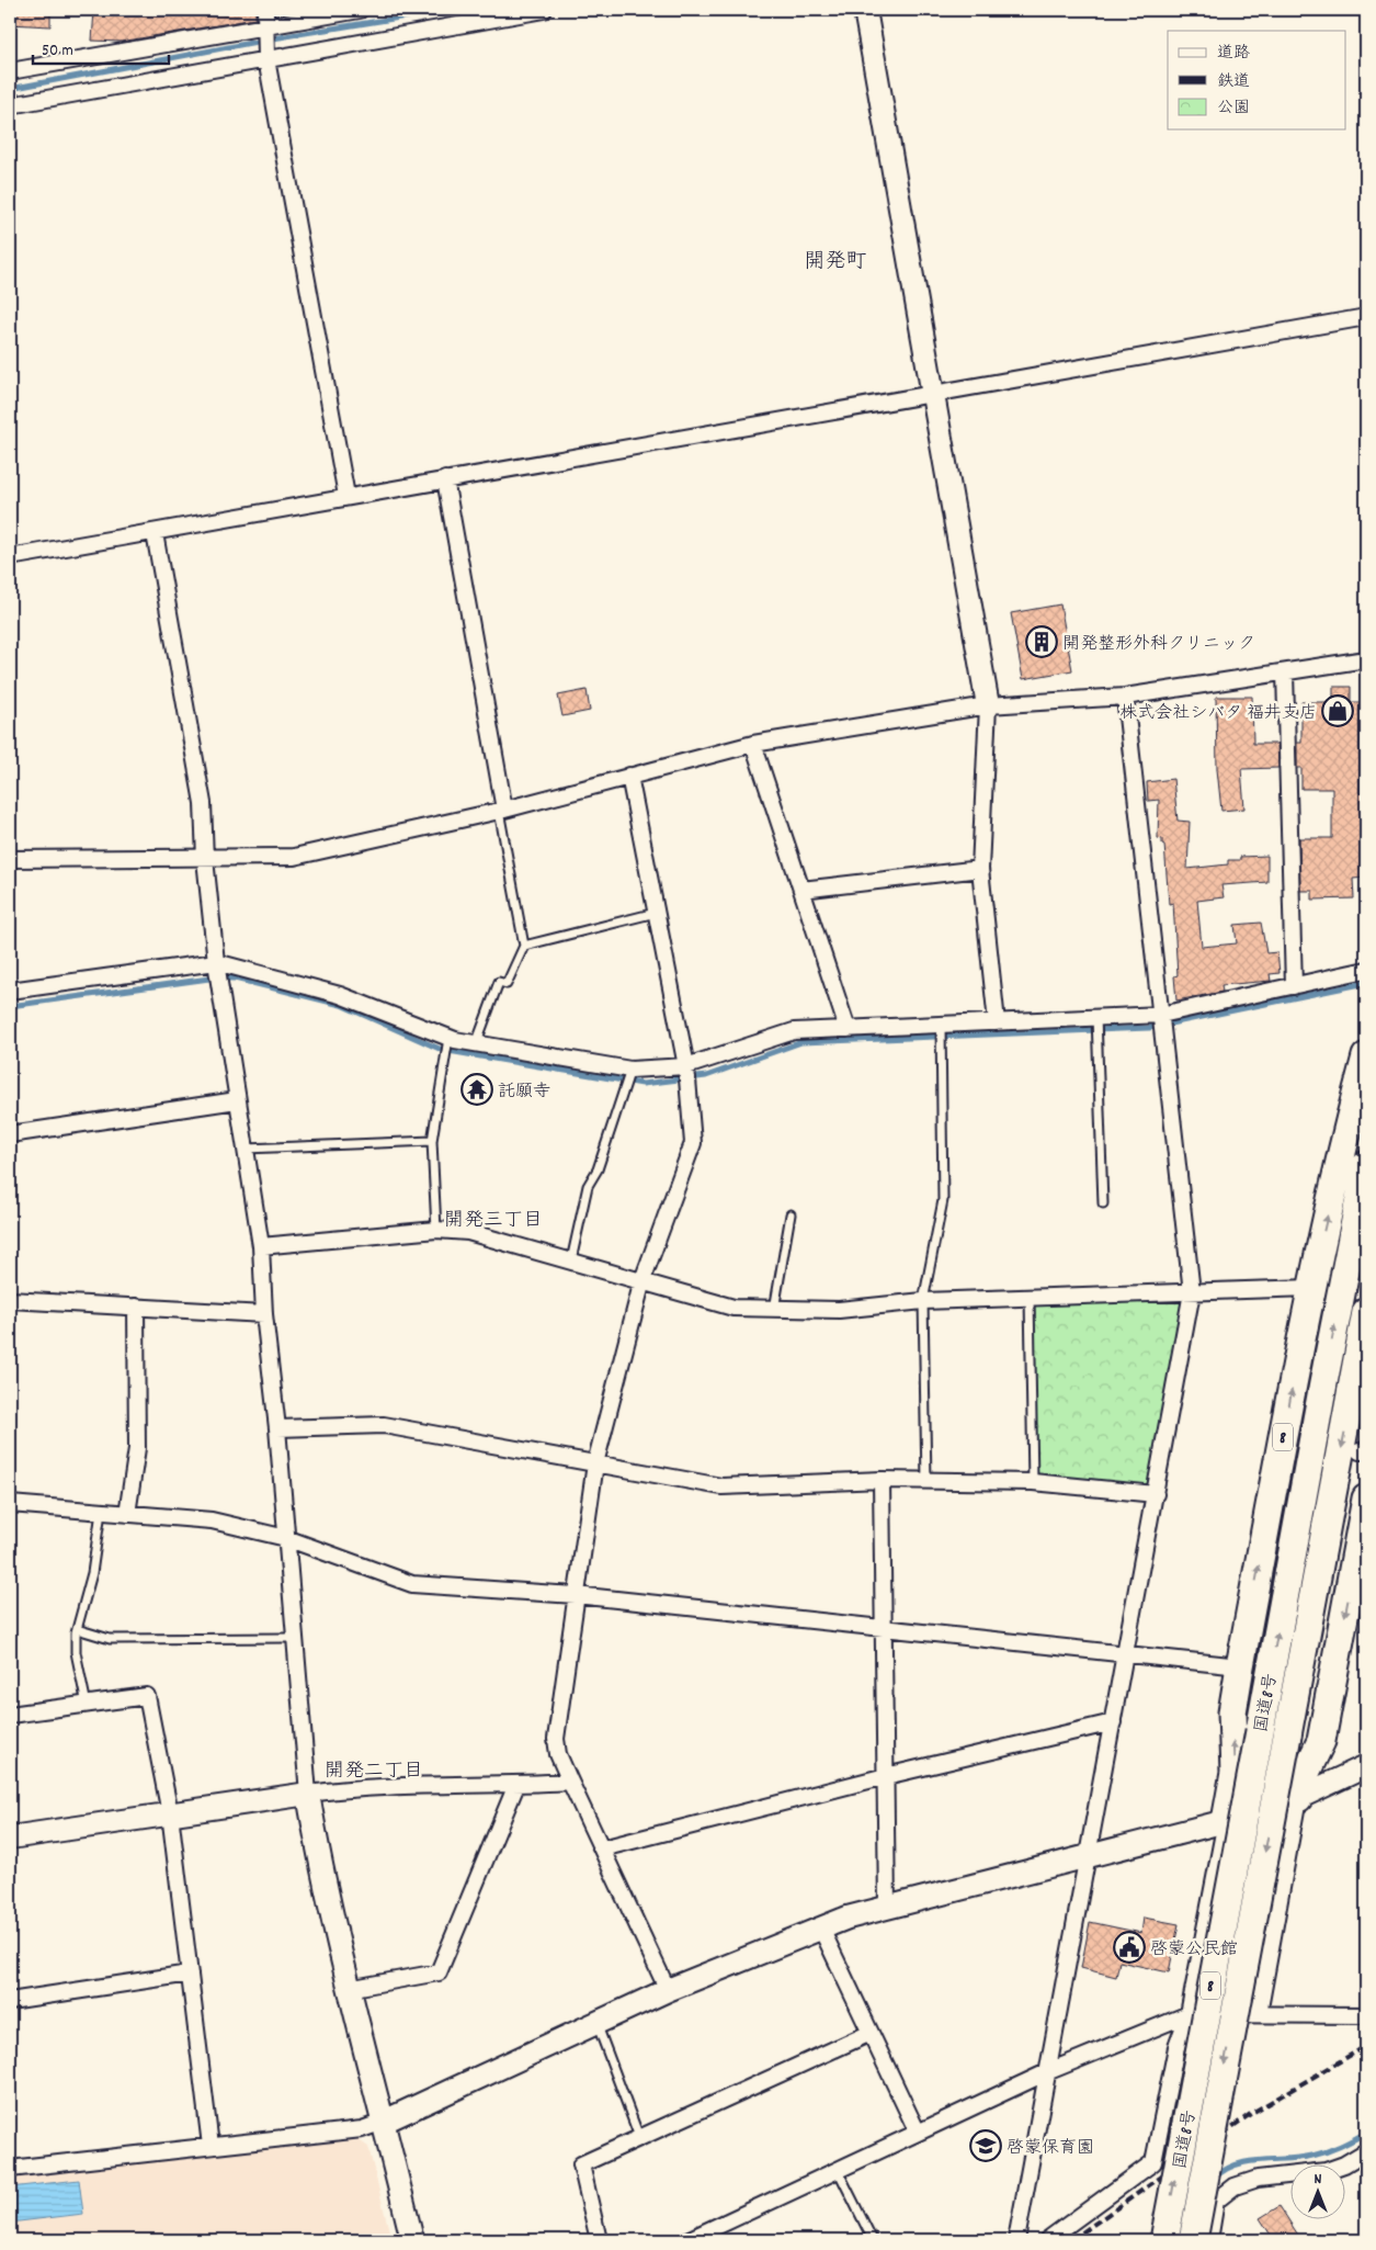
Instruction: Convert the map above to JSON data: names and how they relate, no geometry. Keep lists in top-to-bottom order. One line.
{"streets":{"highway":["8","国道8号"]},"districts":["開発町","開発三丁目","開発二丁目"],"places":{"building":["開発整形外科クリニック"],"shop":["株式会社シバタ 福井支店"],"temple":["託願寺"],"public building":["啓蒙公民館"],"school or university":["啓蒙保育園"]},"legend":["道路","鉄道","公園"],"scale_bar":"50 m","north":"top"}
